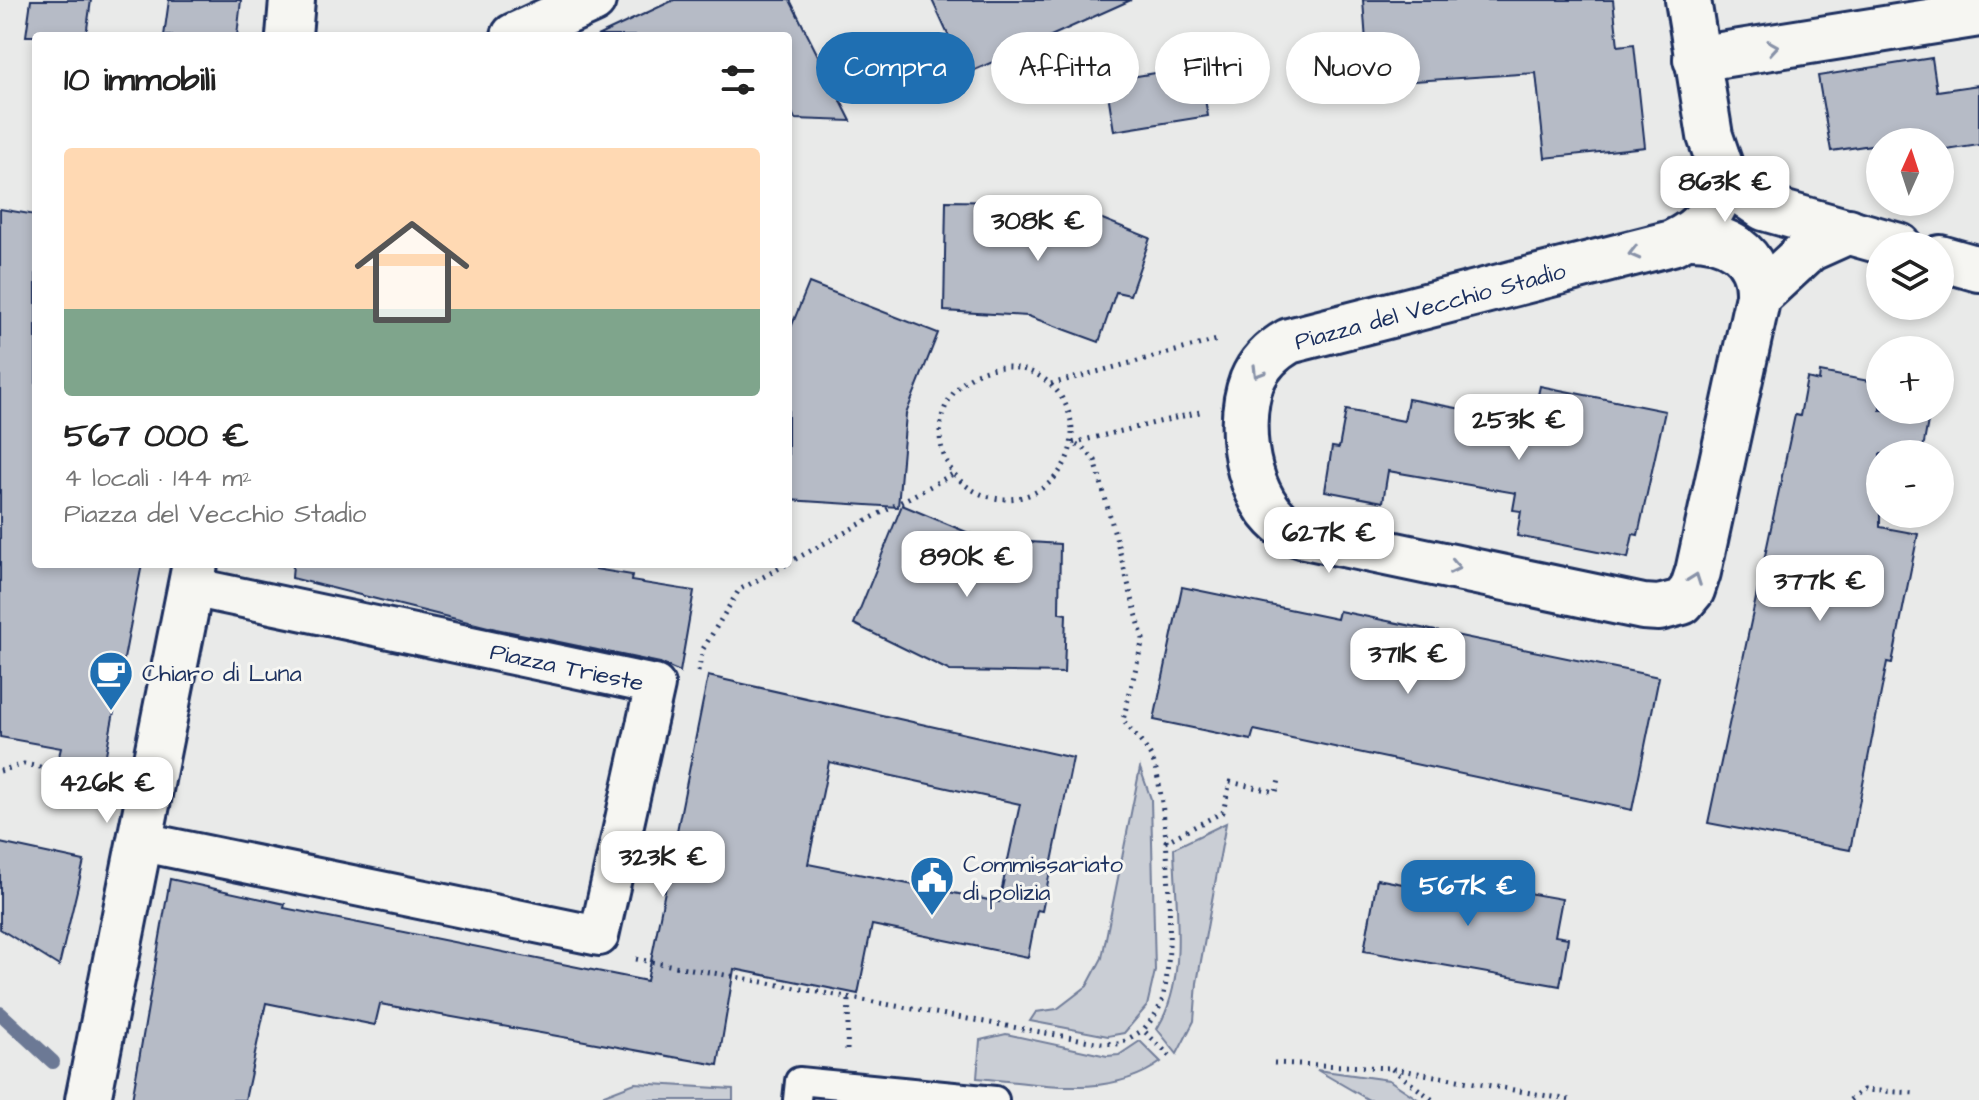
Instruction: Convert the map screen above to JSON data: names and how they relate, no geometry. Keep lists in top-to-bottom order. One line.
{"streets":{"street":["Piazza del Vecchio Stadio","Piazza Trieste"]},"places":{"cafe":["Chiaro di Luna"],"public building":["Commissariato di polizia"]},"north":"top","page":{"chip":["Compra","Affitta","Filtri","Nuovo"],"heading":"10 immobili","map_buttons":["+","−"],"list":[{"name":"567 000 €","note":"4 locali · 144 m² · Piazza del Vecchio Stadio"}],"price":["863K €","308K €","253K €","627K €","890K €","377K €","371K €","426K €","323K €","567K €"]}}
